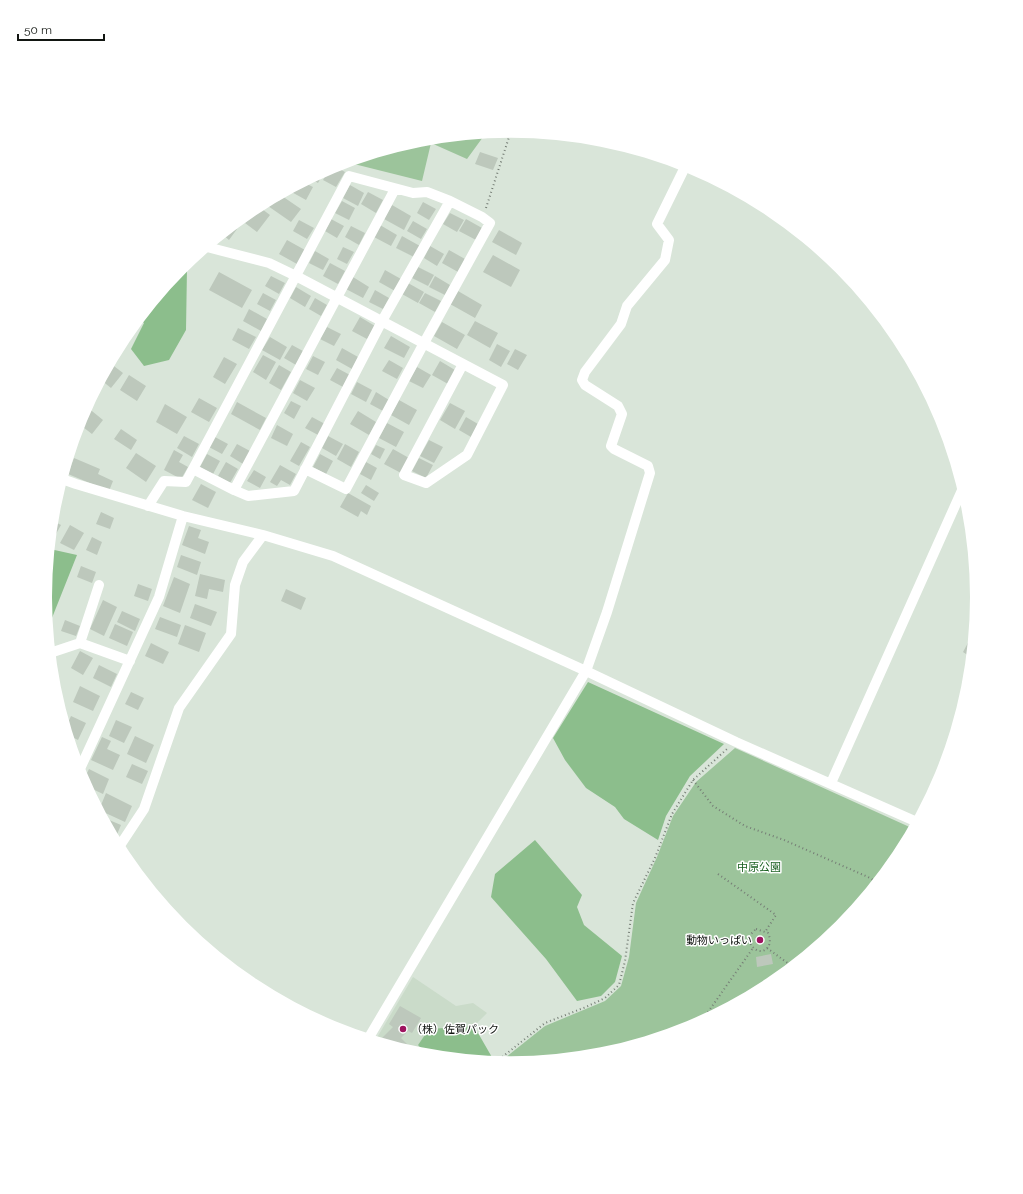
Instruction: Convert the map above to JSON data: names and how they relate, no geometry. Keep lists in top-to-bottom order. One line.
{"parks":["中原公園"],"places":["動物いっぱい","（株）佐賀パック"],"scale_bar":"50 m"}
